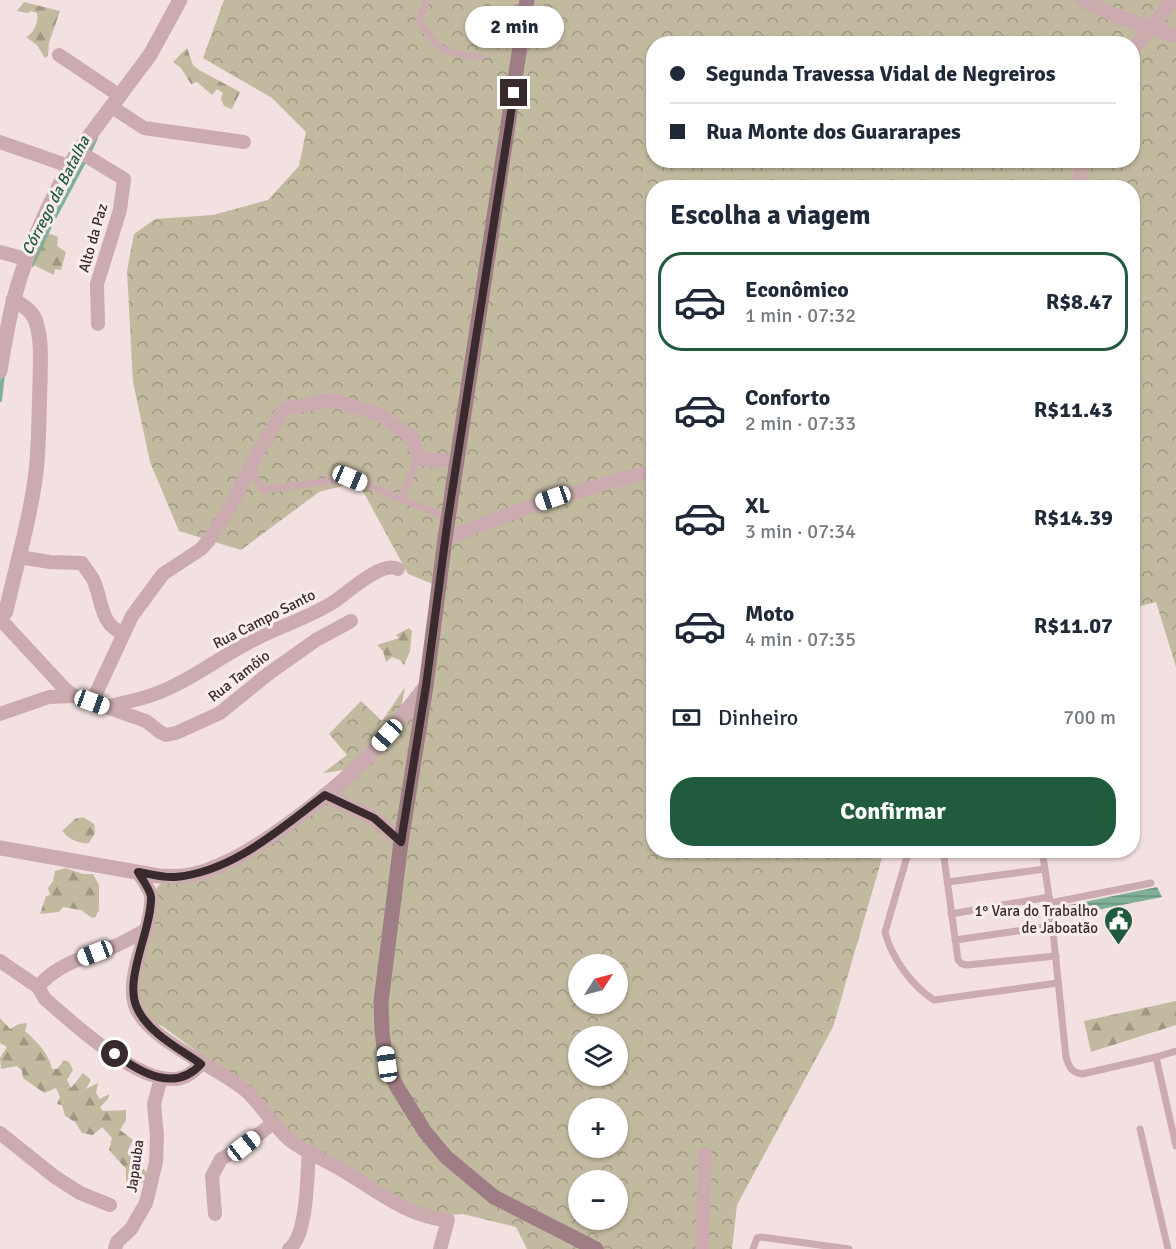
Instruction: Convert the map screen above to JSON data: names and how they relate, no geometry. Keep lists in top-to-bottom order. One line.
{"streets":{"street":["Alto da Paz","Rua Campo Santo","Rua Tamôio","Japauba"]},"crossings":[["Rua Campo Santo","Rua Tamôio"]],"water":["Córrego da Batalha"],"places":{"public building":["1° Vara do Trabalho de Jaboatão"]},"north":"top right","page":{"bubble":"2 min","banner":["Segunda Travessa Vidal de Negreiros","Rua Monte dos Guararapes"],"heading":"Escolha a viagem","list":[{"name":"Econômico","note":"1 min · 07:32","value":"R$8.47"},{"name":"Conforto","note":"2 min · 07:33","value":"R$11.43"},{"name":"XL","note":"3 min · 07:34","value":"R$14.39"},{"name":"Moto","note":"4 min · 07:35","value":"R$11.07"}],"pay":["Dinheiro","700 m"],"buttons":"Confirmar","map_buttons":["+","−"]}}
